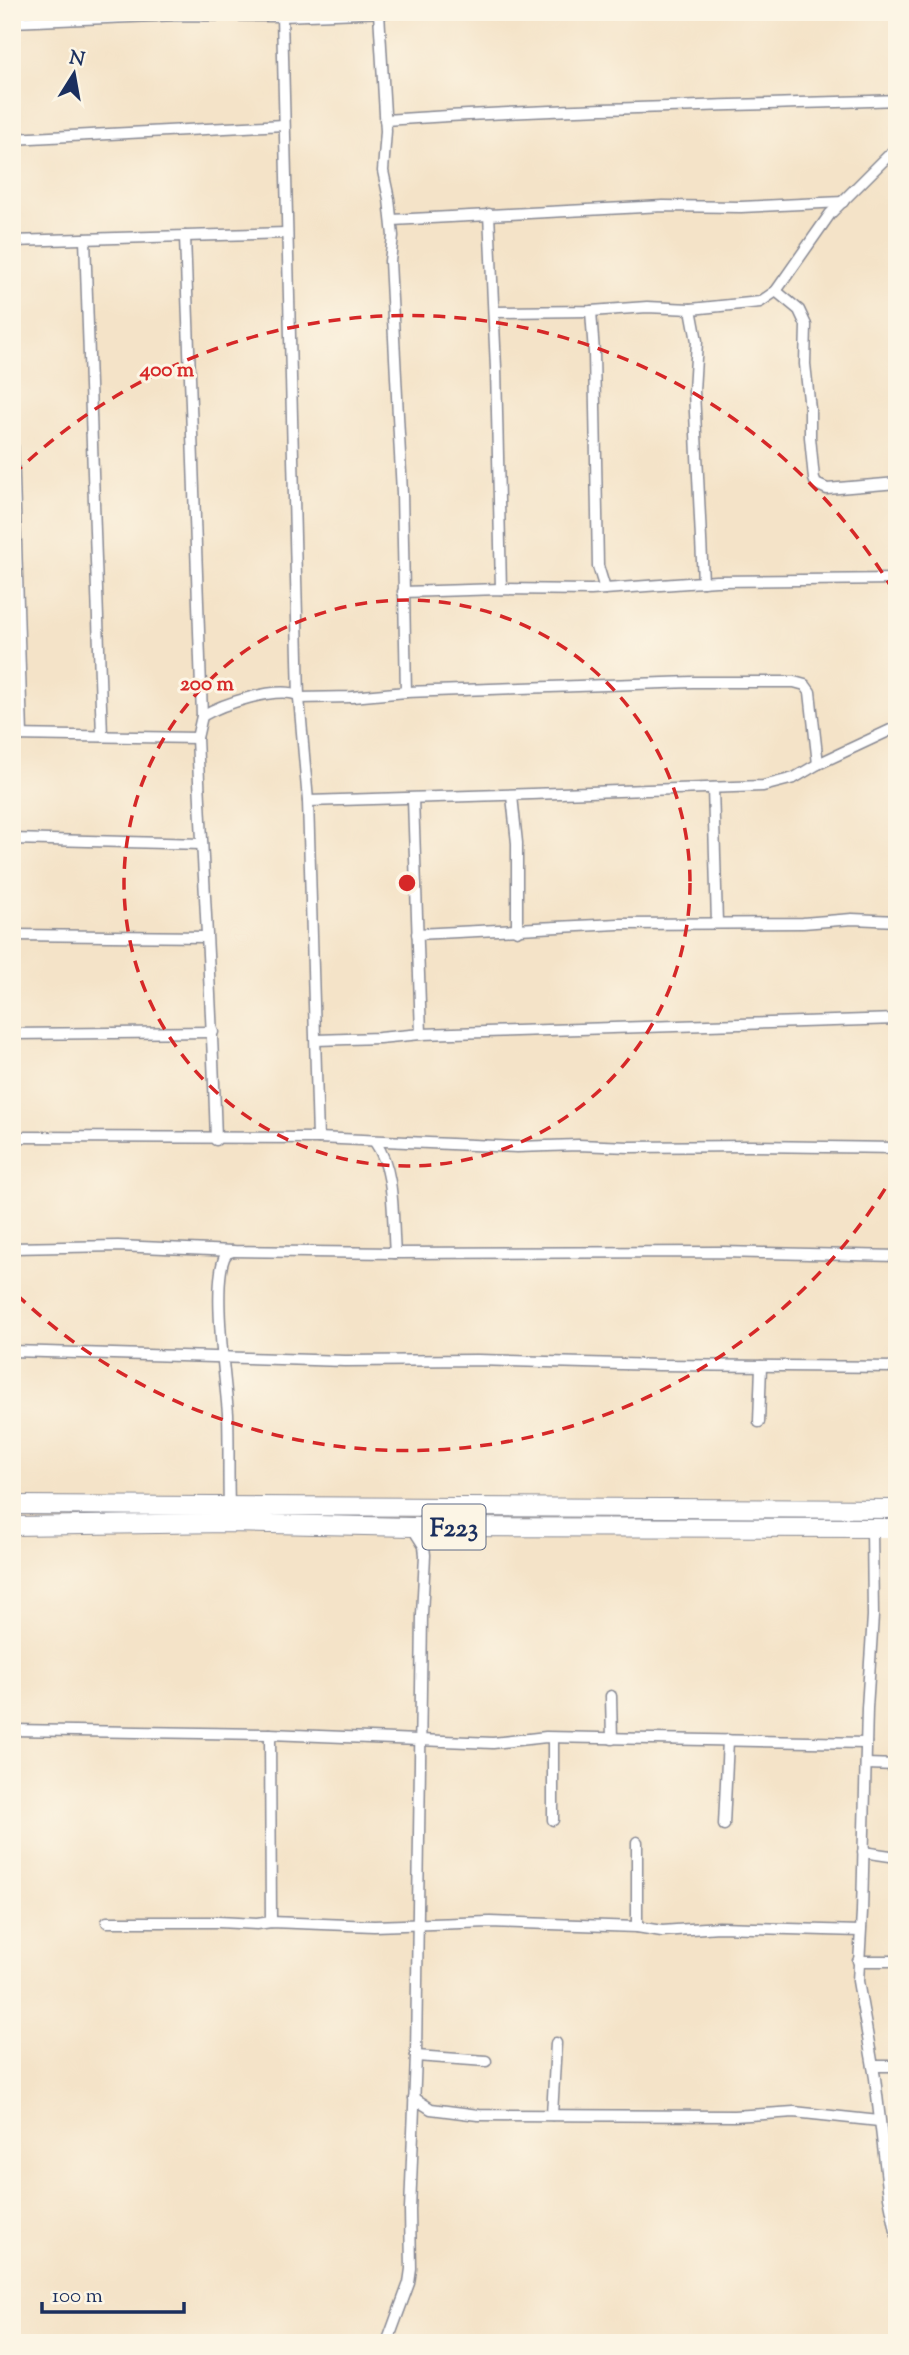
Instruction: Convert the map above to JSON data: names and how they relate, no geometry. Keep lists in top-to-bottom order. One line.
{"streets":{"main road":["F223"]},"scale_bar":"100 m","north":"top","rings":["400 m","200 m"]}
